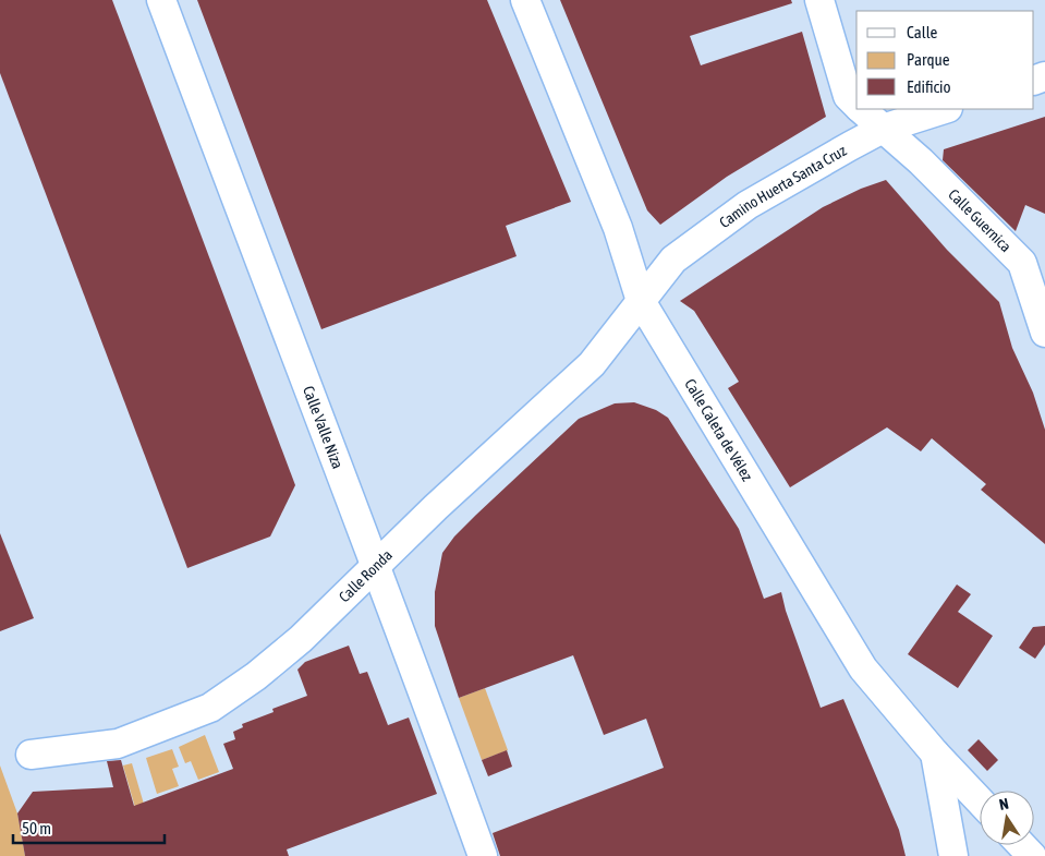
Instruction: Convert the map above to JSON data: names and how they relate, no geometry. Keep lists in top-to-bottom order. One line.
{"streets":{"street":["Camino Huerta Santa Cruz","Calle Guernica","Calle Valle Niza","Calle Caleta de Vélez","Calle Ronda"]},"crossings":[["Camino Huerta Santa Cruz","Calle Guernica"],["Camino Huerta Santa Cruz","Calle Caleta de Vélez"],["Camino Huerta Santa Cruz","Calle Ronda"],["Calle Valle Niza","Calle Ronda"],["Calle Caleta de Vélez","Calle Ronda"]],"legend":["Calle","Parque","Edificio"],"scale_bar":"50 m","north":"top"}
